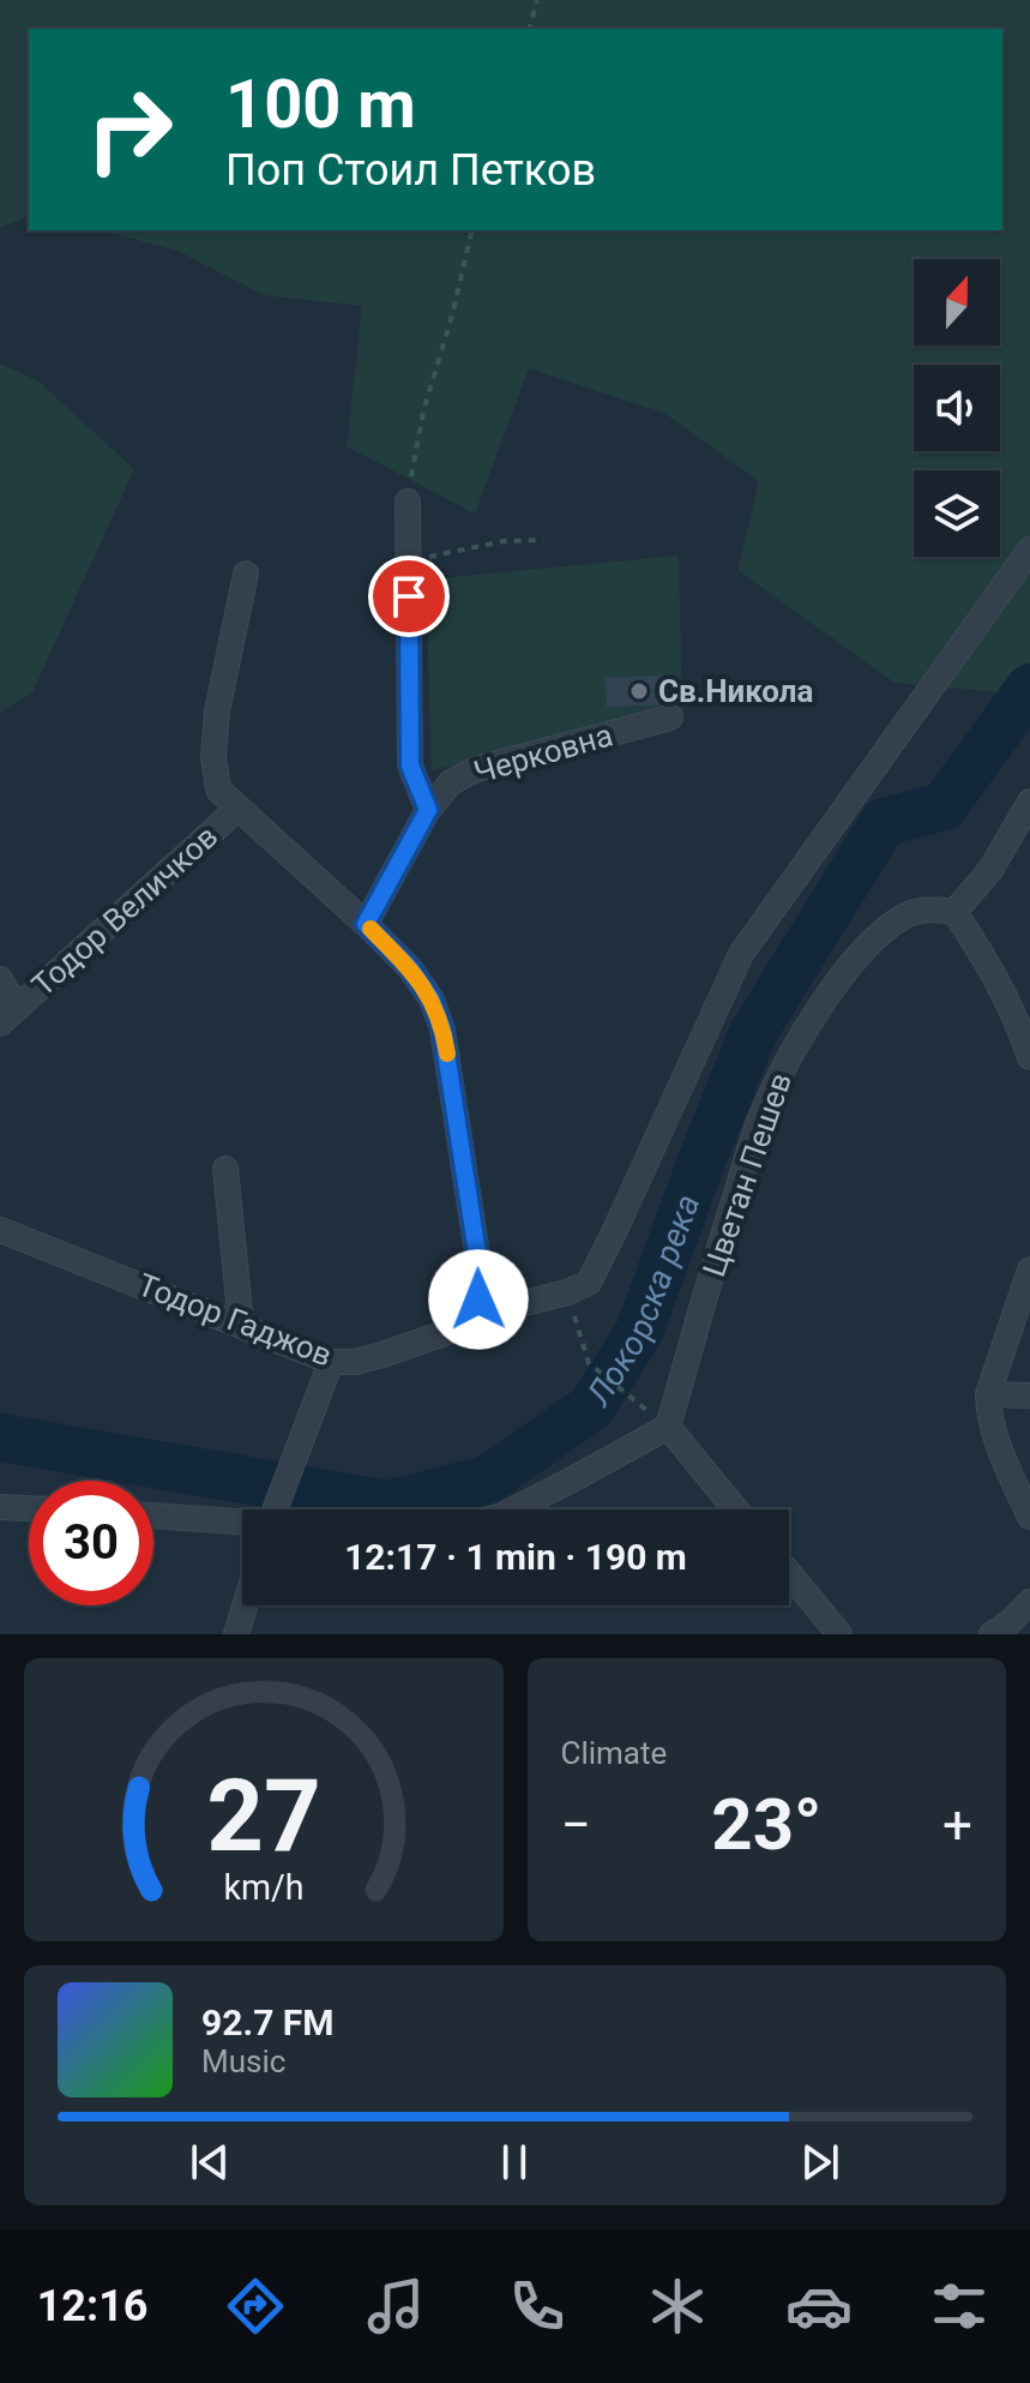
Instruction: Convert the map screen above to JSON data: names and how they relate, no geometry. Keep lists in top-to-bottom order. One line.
{"streets":{"street":["Черковна","Тодор Величков","Цветан Пешев","Тодор Гаджов"]},"water":["Локорска река"],"places":["Св.Никола"],"north":"top","page":{"turn":["100 m","Поп Стоил Петков"],"limit":"30","trip":"12:17 · 1 min · 190 m","tile":"Climate","heat":["−","23°","+"],"song":["92.7 FM","Music"],"tabs":"12:16","gauge":["27","km/h"]}}
